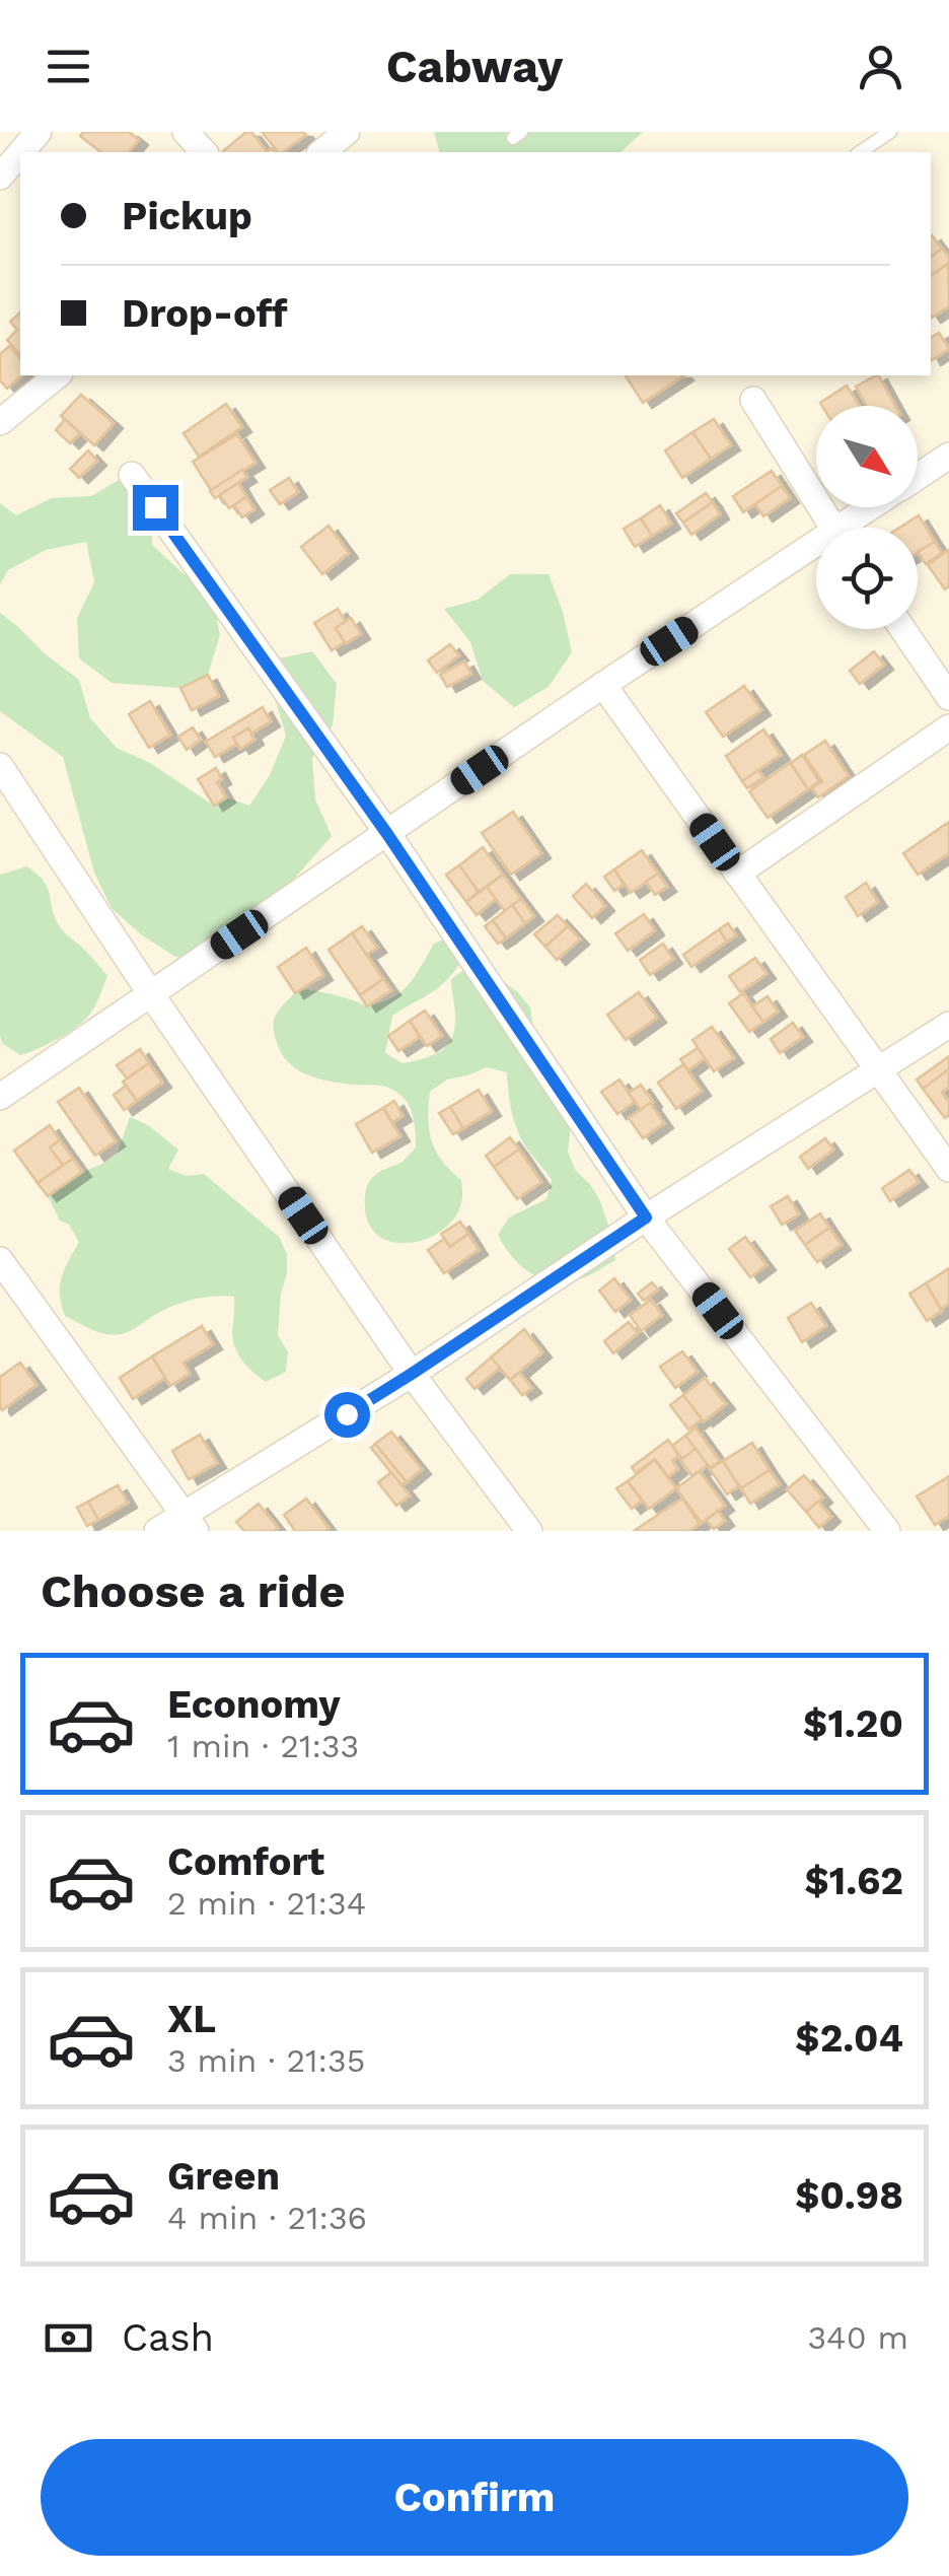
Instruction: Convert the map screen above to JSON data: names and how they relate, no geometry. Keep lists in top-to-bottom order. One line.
{"north":"bottom right","page":{"header":"Cabway","banner":["Pickup","Drop-off"],"heading":"Choose a ride","list":[{"name":"Economy","note":"1 min · 21:33","value":"$1.20"},{"name":"Comfort","note":"2 min · 21:34","value":"$1.62"},{"name":"XL","note":"3 min · 21:35","value":"$2.04"},{"name":"Green","note":"4 min · 21:36","value":"$0.98"}],"pay":["Cash","340 m"],"buttons":"Confirm"}}
